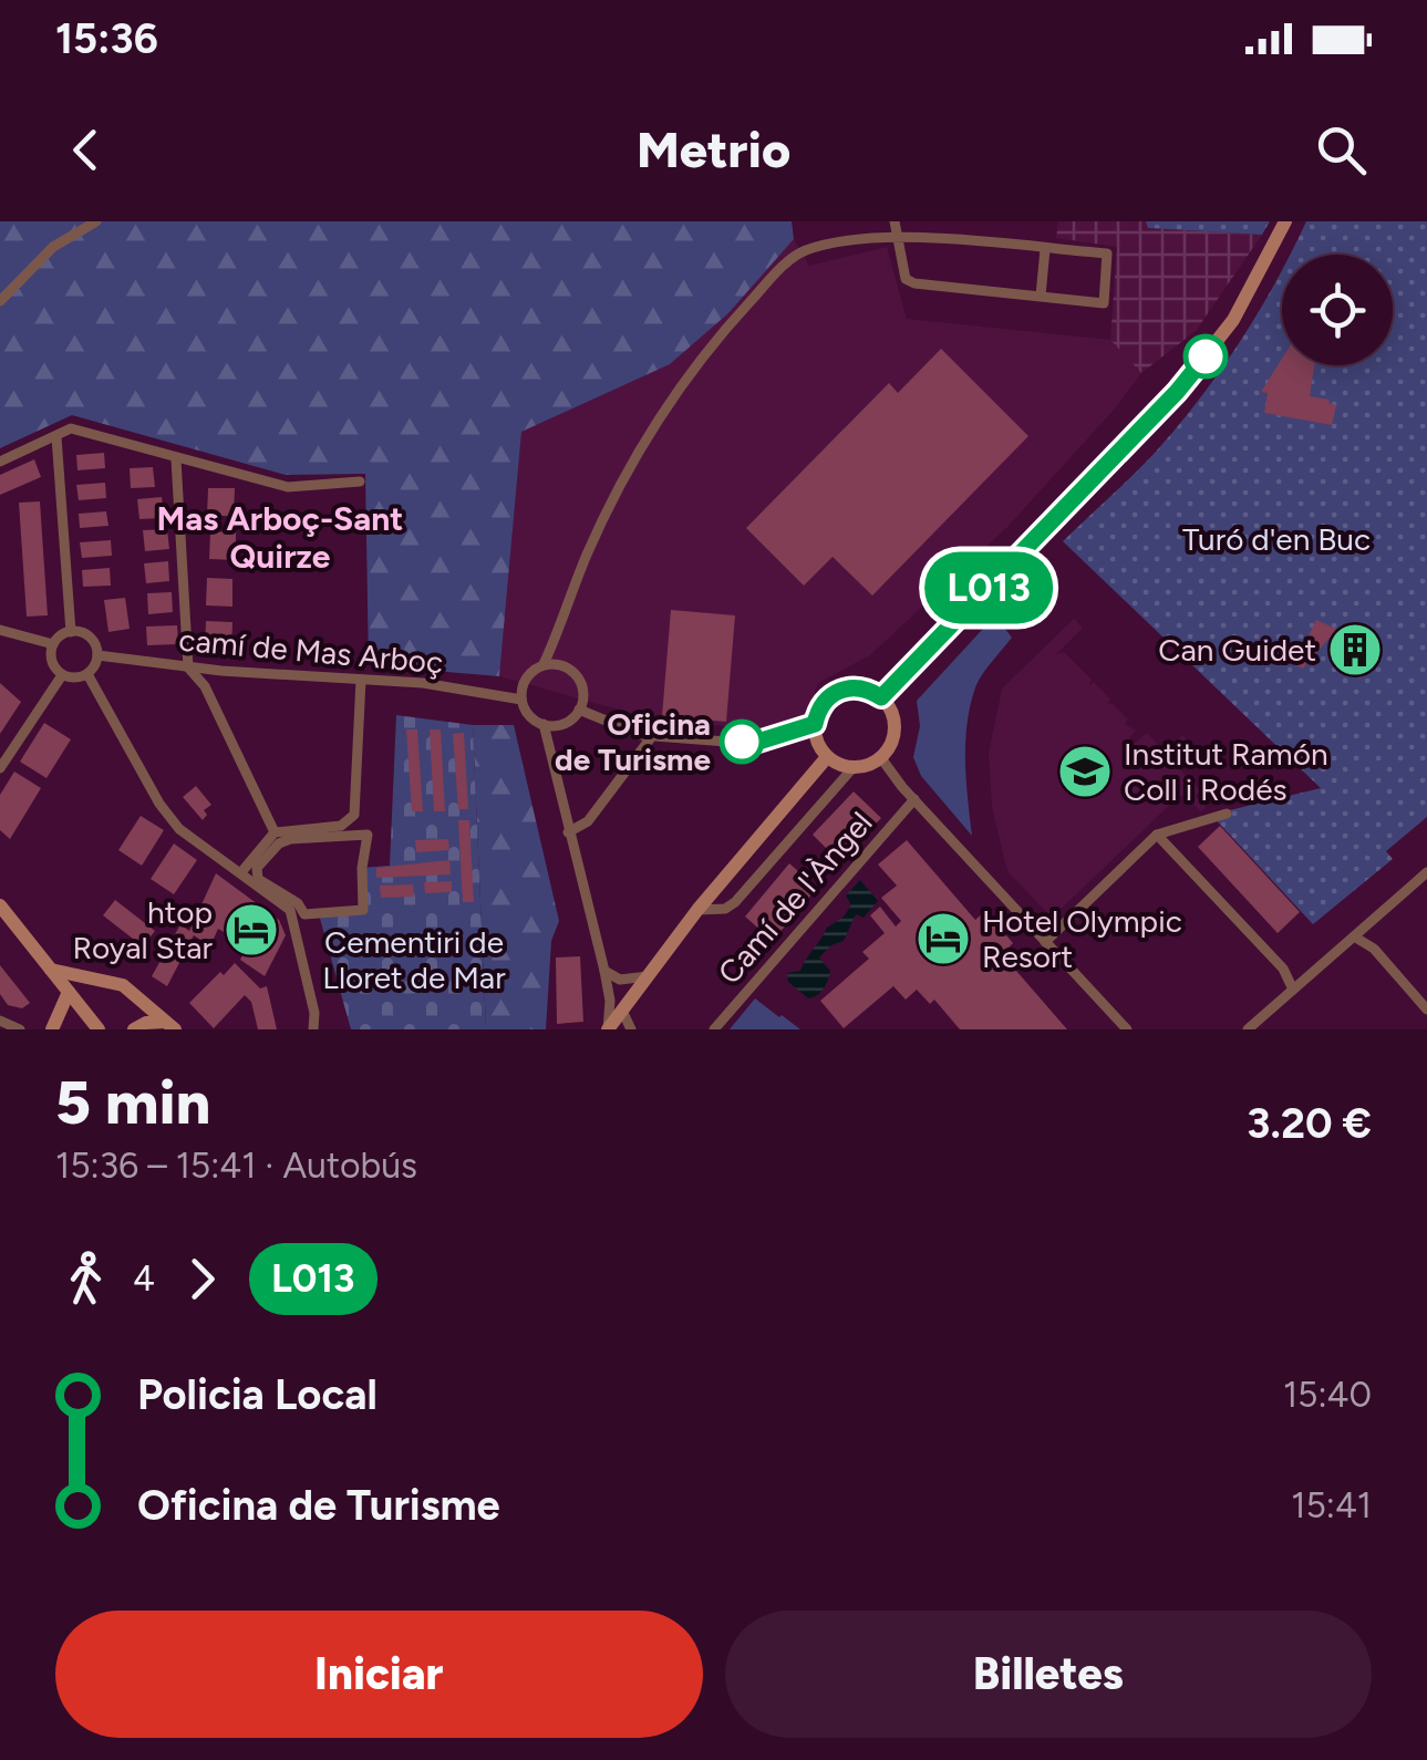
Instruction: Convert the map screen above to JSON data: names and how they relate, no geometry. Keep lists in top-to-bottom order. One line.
{"streets":{"street":["camí de Mas Arboç","Camí de l'Àngel"]},"districts":["Mas Arboç-Sant Quirze"],"parks":["Turó d'en Buc","Cementiri de Lloret de Mar"],"places":{"building":["Can Guidet"],"other":["Oficina de Turisme"],"school or university":["Institut Ramón Coll i Rodés"],"hotel":["htop Royal Star","Hotel Olympic Resort"]},"lines":["bus line L013"],"page":{"status":"15:36","header":"Metrio","on_map":"L013","heading":["5 min","15:36 – 15:41 · Autobús","3.20 €"],"legs":["4","L013"],"list":[{"name":"Policia Local","value":"15:40"},{"name":"Oficina de Turisme","value":"15:41"}],"buttons":["Iniciar","Billetes"]}}
